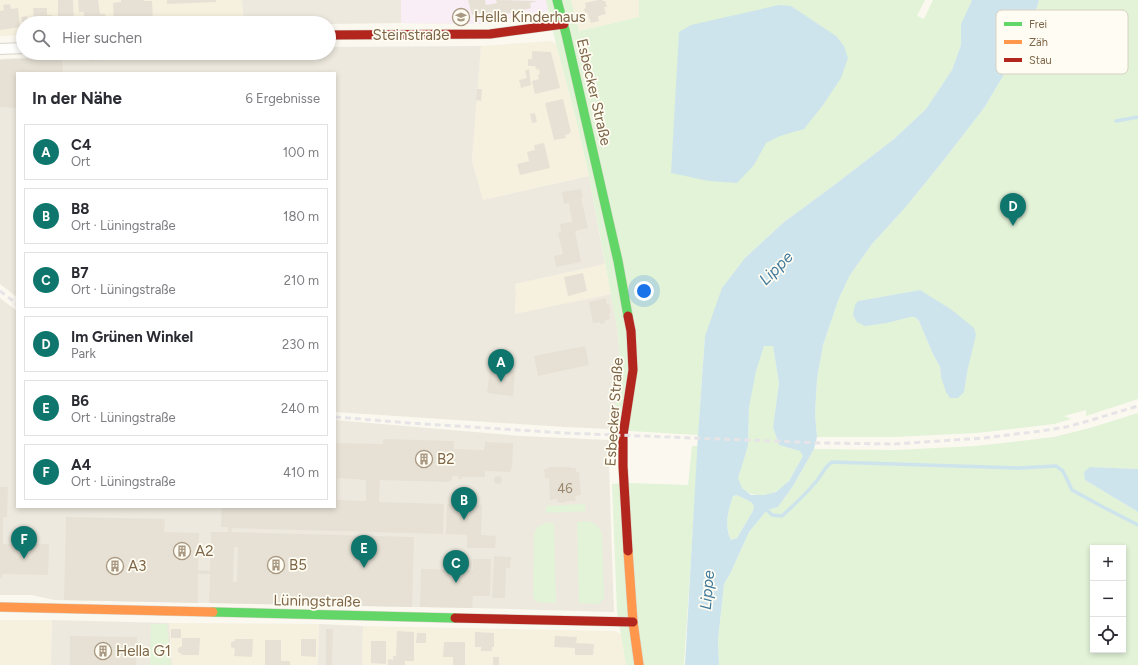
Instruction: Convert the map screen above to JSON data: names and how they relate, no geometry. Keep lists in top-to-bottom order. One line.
{"streets":{"street":["Steinstraße","Esbecker Straße","Lüningstraße"]},"crossings":[["Steinstraße","Esbecker Straße"],["Esbecker Straße","Lüningstraße"]],"water":["Lippe"],"places":{"school or university":["Hella Kinderhaus"],"building":["B2","A2","B5","A3","Hella G1"]},"house_numbers":["46"],"legend":["Frei","Zäh","Stau"],"page":{"search":"Hier suchen","heading":["In der Nähe","6 Ergebnisse"],"list":[{"mark":"A","name":"C4","note":"Ort","value":"100 m"},{"mark":"B","name":"B8","note":"Ort · Lüningstraße","value":"180 m"},{"mark":"C","name":"B7","note":"Ort · Lüningstraße","value":"210 m"},{"mark":"D","name":"Im Grünen Winkel","note":"Park","value":"230 m"},{"mark":"E","name":"B6","note":"Ort · Lüningstraße","value":"240 m"},{"mark":"F","name":"A4","note":"Ort · Lüningstraße","value":"410 m"}],"pins":["D","A","B","F","E","C"],"map_buttons":["+","−"]}}
